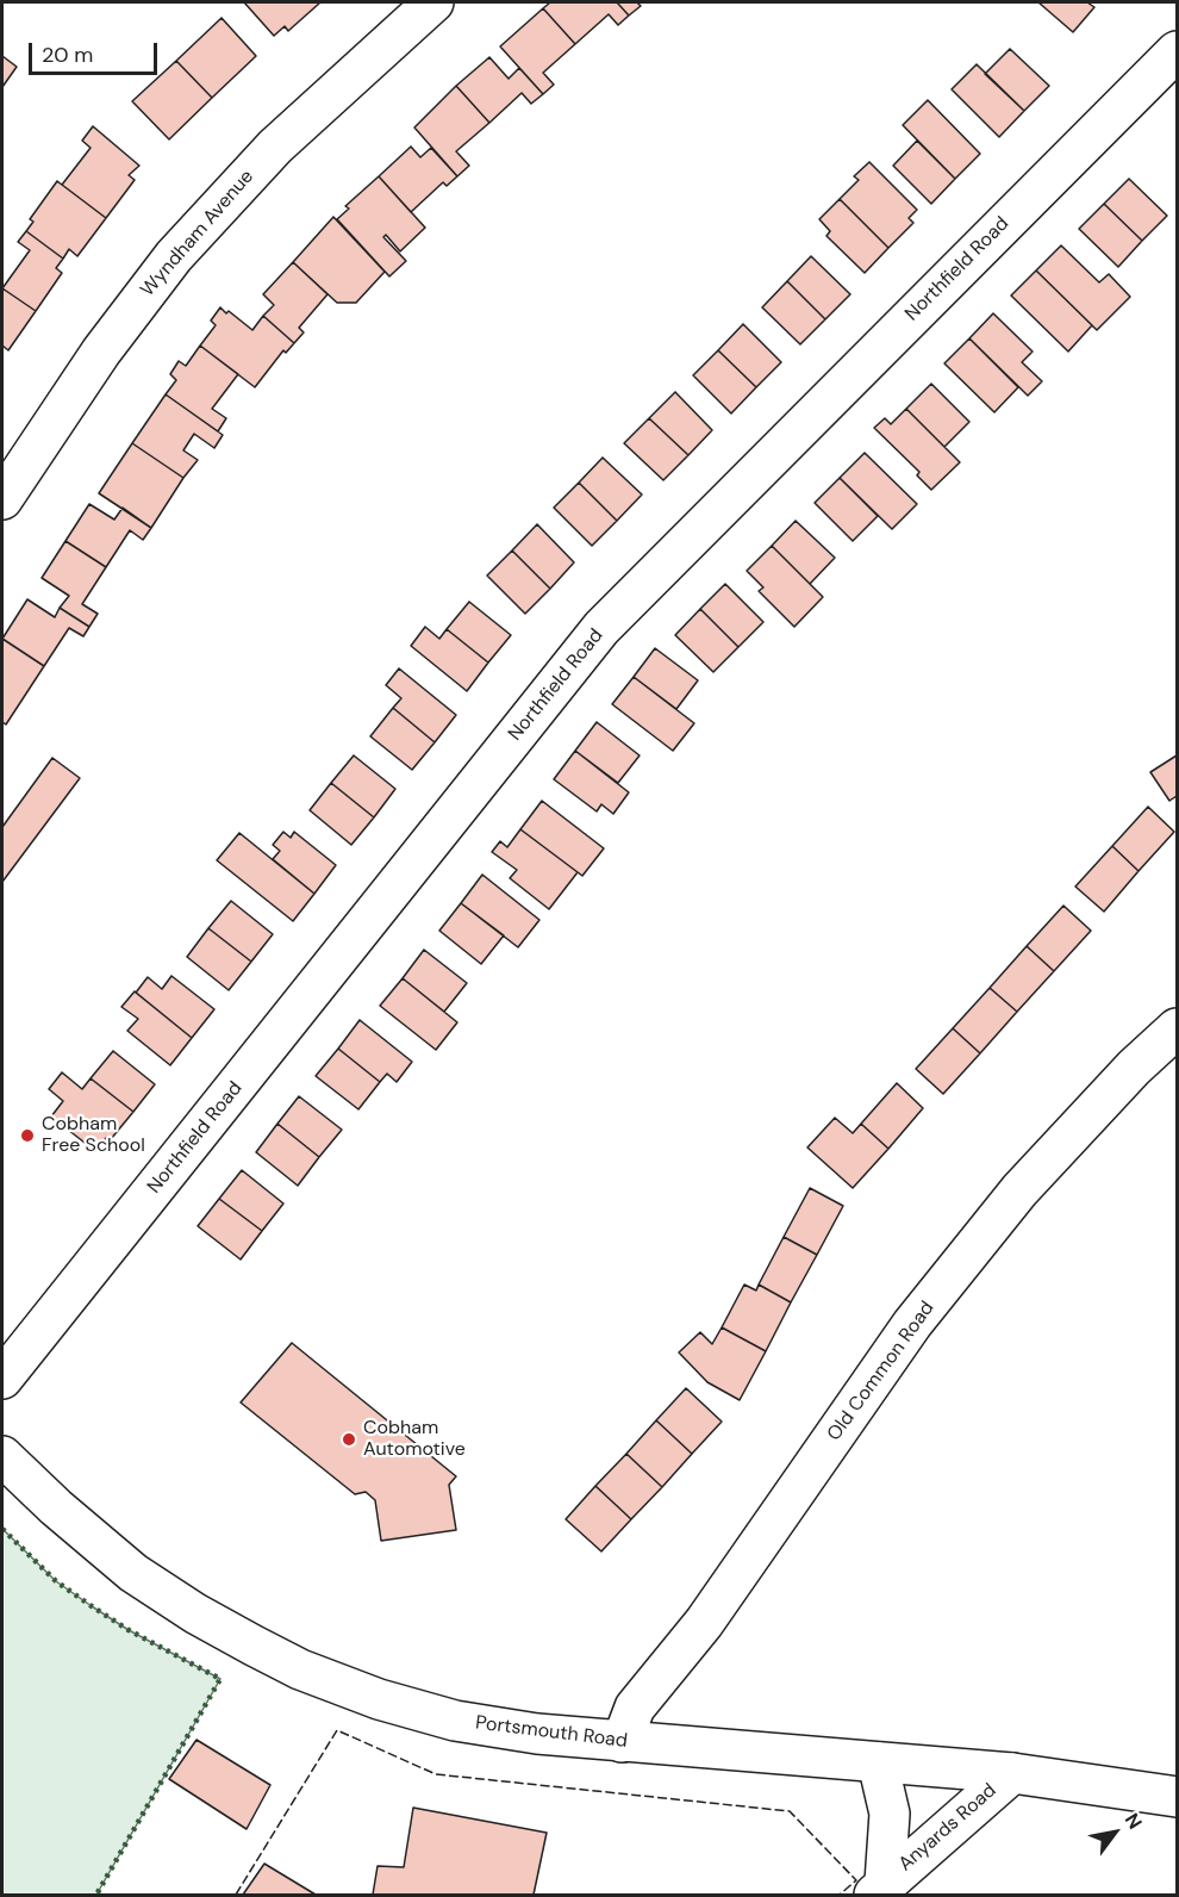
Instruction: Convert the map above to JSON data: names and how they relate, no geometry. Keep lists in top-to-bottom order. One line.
{"streets":{"street":["Wyndham Avenue","Northfield Road","Old Common Road","Portsmouth Road","Anyards Road"]},"crossings":[["Old Common Road","Portsmouth Road"],["Portsmouth Road","Anyards Road"]],"places":["Cobham Free School","Cobham Automotive"],"scale_bar":"20 m","north":"top right"}
